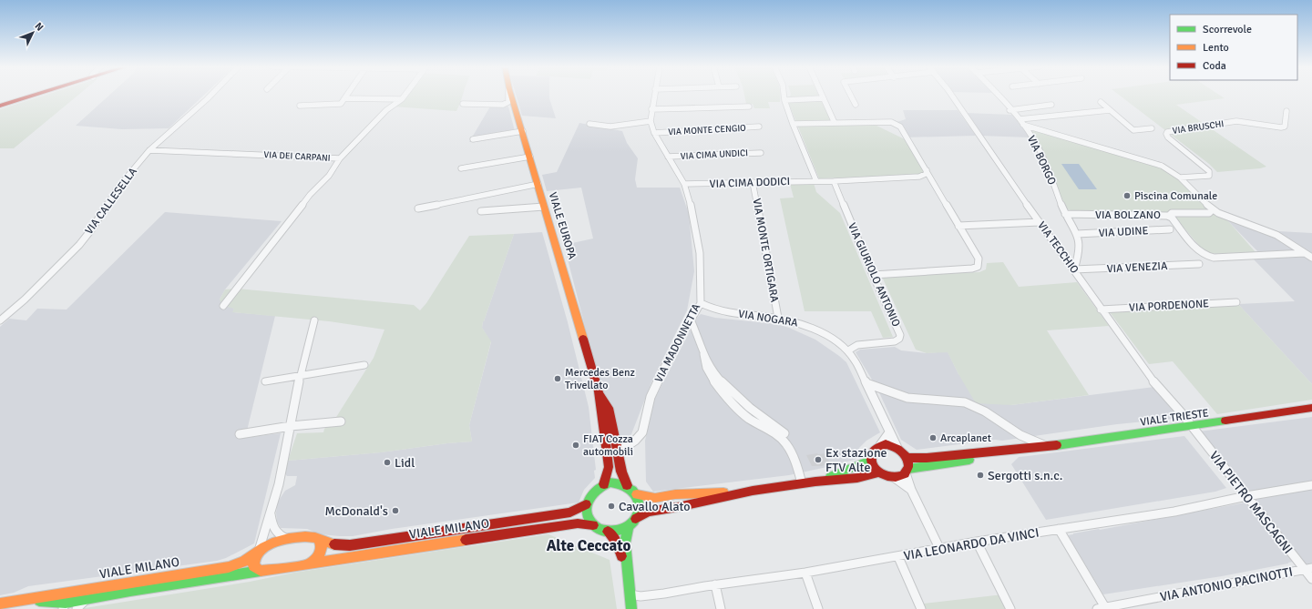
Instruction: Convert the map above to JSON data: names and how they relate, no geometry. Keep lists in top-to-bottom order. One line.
{"streets":{"main road":["VIALE EUROPA","VIALE TRIESTE","VIALE MILANO"],"street":["VIA BRUSCHI","VIA MONTE CENGIO","VIA CIMA UNDICI","VIA DEI CARPANI","VIA BORGO","VIA CIMA DODICI","VIA CALLESELLA","VIA BOLZANO","VIA UDINE","VIA TECCHIO","VIA MONTE ORTIGARA","VIA VENEZIA","VIA GIURIOLO ANTONIO","VIA PORDENONE","VIA NOGARA","VIA MADONNETTA","VIA PIETRO MASCAGNI","VIA LEONARDO DA VINCI","VIA ANTONIO PACINOTTI"]},"crossings":[["VIA MONTE CENGIO","VIA MADONNETTA"],["VIA CIMA UNDICI","VIA MADONNETTA"],["VIA DEI CARPANI","VIA CALLESELLA"],["VIA BORGO","VIA BOLZANO"],["VIA BORGO","VIA UDINE"],["VIA BORGO","VIA TECCHIO"],["VIA BORGO","VIA VENEZIA"],["VIA CIMA DODICI","VIA MONTE ORTIGARA"],["VIA CIMA DODICI","VIA GIURIOLO ANTONIO"],["VIA CIMA DODICI","VIA MADONNETTA"],["VIALE EUROPA","VIA MADONNETTA"],["VIALE EUROPA","VIALE MILANO"],["VIA TECCHIO","VIA VENEZIA"],["VIA TECCHIO","VIA PORDENONE"],["VIA TECCHIO","VIALE TRIESTE"],["VIA TECCHIO","VIA PIETRO MASCAGNI"],["VIA MONTE ORTIGARA","VIA NOGARA"],["VIA GIURIOLO ANTONIO","VIA NOGARA"],["VIA NOGARA","VIA MADONNETTA"],["VIA NOGARA","VIALE TRIESTE"],["VIALE TRIESTE","VIA PIETRO MASCAGNI"],["VIA PIETRO MASCAGNI","VIA LEONARDO DA VINCI"],["VIA PIETRO MASCAGNI","VIA ANTONIO PACINOTTI"]],"districts":["Alte Ceccato"],"places":["Piscina Comunale","Mercedes Benz Trivellato","Arcaplanet","FIAT Cozza automobili","Ex stazione FTV Alte","Lidl","Sergotti s.n.c.","Cavallo Alato","McDonald's"],"legend":["Scorrevole","Lento","Coda"],"north":"top right"}
